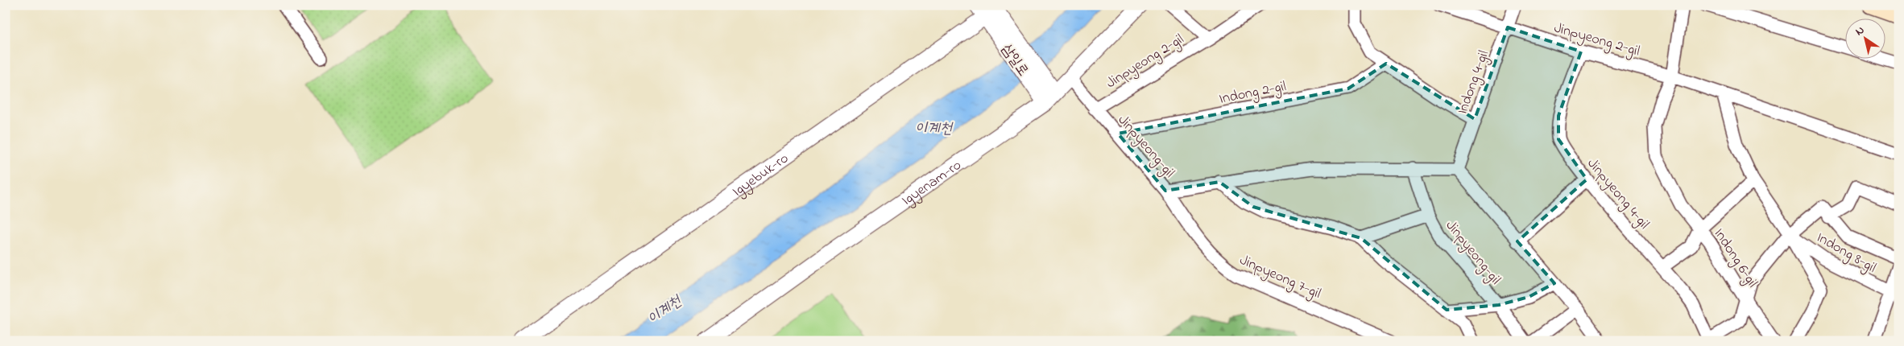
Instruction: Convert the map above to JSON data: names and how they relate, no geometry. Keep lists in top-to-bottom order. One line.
{"streets":{"street":["Jinpyeong 2-gil","삼일로","Indong 4-gil","Indong 2-gil","Jinpyeong-gil","Igyebuk-ro","Igyenam-ro","Jinpyeong 4-gil","Indong 8-gil","Indong 6-gil","Jinpyeong 7-gil"]},"crossings":[["Jinpyeong 2-gil","Indong 4-gil"],["Jinpyeong 2-gil","Jinpyeong-gil"],["Jinpyeong 2-gil","Jinpyeong 4-gil"],["Jinpyeong 2-gil","Indong 6-gil"],["삼일로","Igyebuk-ro"],["삼일로","Igyenam-ro"],["Indong 4-gil","Jinpyeong-gil"],["Indong 2-gil","Jinpyeong-gil"],["Jinpyeong-gil","Igyenam-ro"],["Jinpyeong-gil","Jinpyeong 7-gil"],["Jinpyeong 4-gil","Indong 6-gil"],["Indong 8-gil","Indong 6-gil"]],"water":["이계천"],"north":"top left"}
